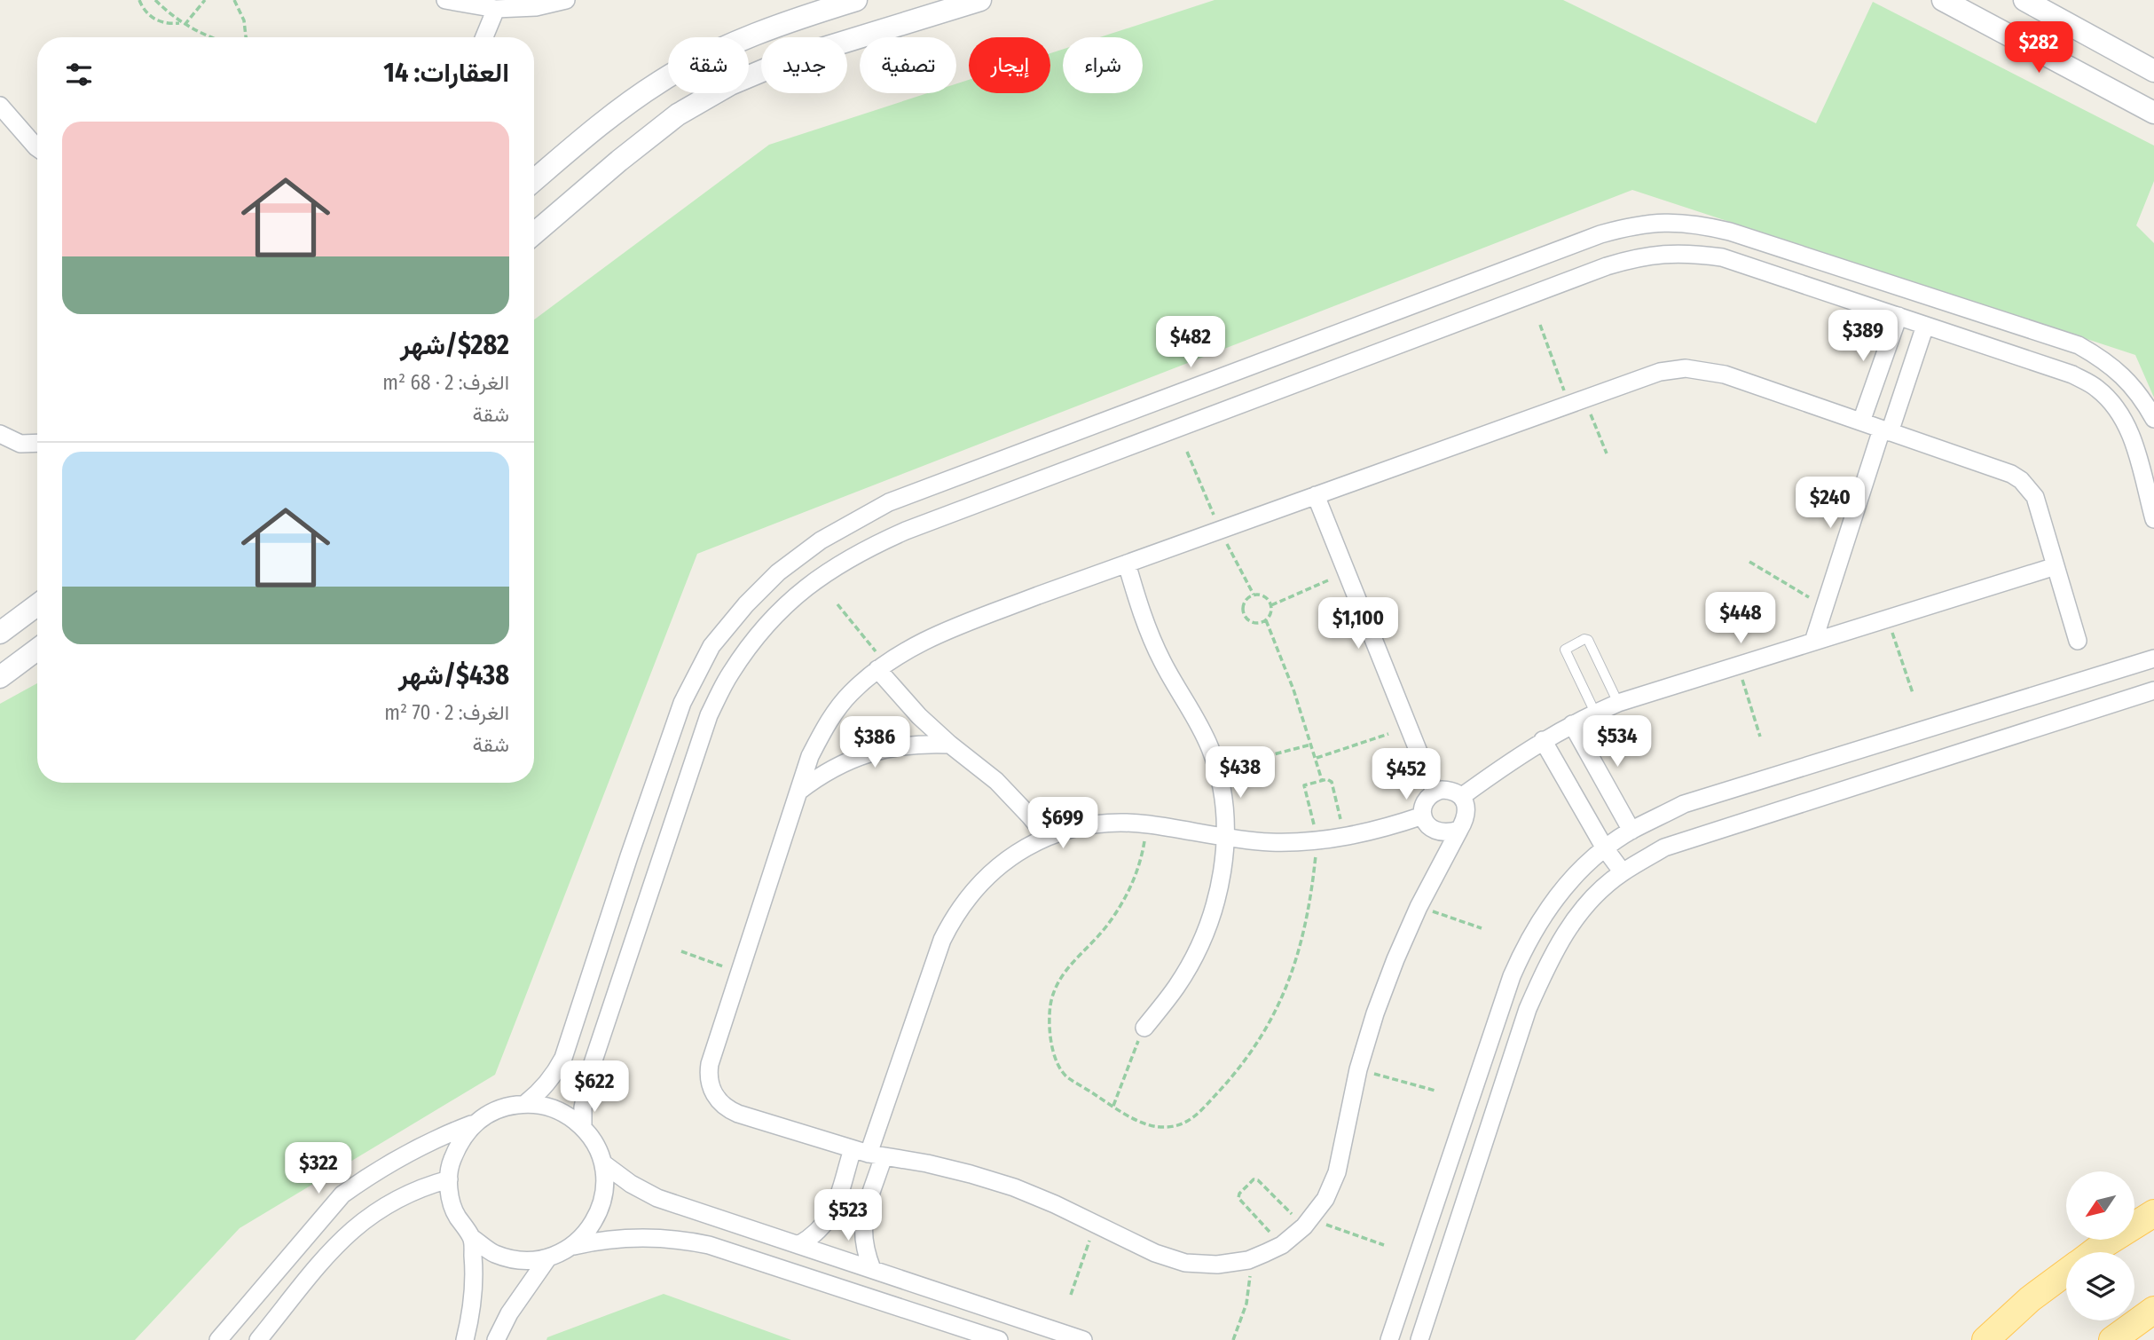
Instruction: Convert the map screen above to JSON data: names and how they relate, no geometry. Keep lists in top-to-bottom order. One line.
{"north":"bottom left","page":{"price":["$282","$389","$482","$240","$448","$1,100","$534","$386","$438","$452","$699","$622","$322","$523"],"chip":["شراء","إيجار","تصفية","جديد","شقة"],"heading":"العقارات: 14","list":[{"name":"$282/شهر","note":"الغرف: 2 · 68 m² · شقة"},{"name":"$438/شهر","note":"الغرف: 2 · 70 m² · شقة"}]}}
